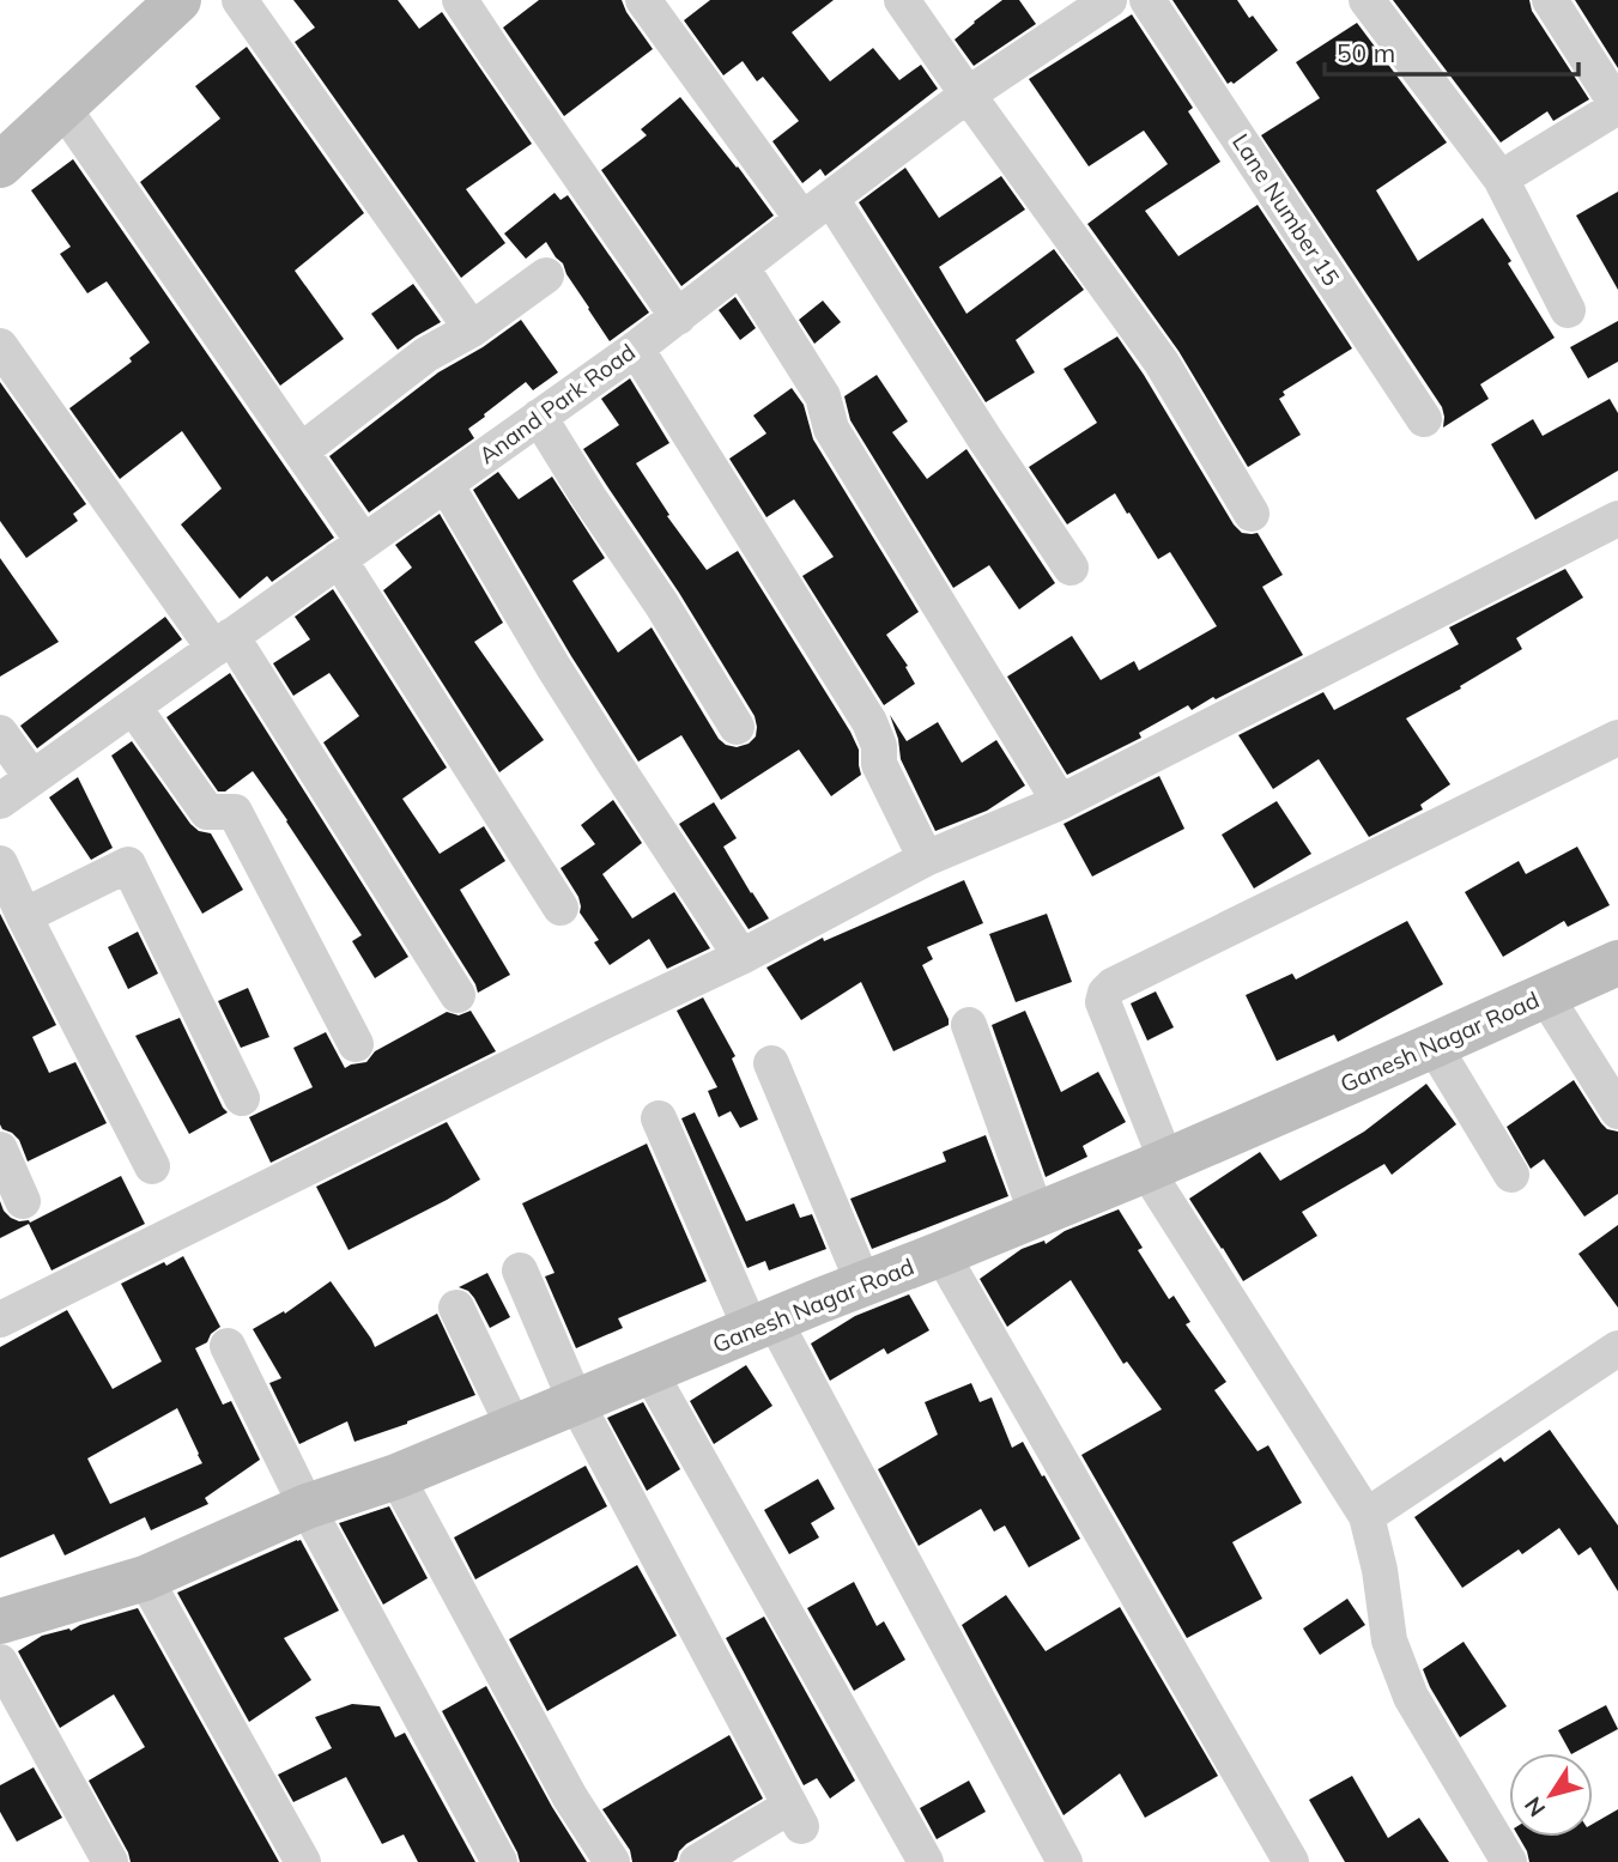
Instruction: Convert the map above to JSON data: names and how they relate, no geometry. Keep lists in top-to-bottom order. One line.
{"streets":{"street":["Lane Number 15","Anand Park Road","Ganesh Nagar Road"]},"scale_bar":"50 m","north":"bottom left"}
